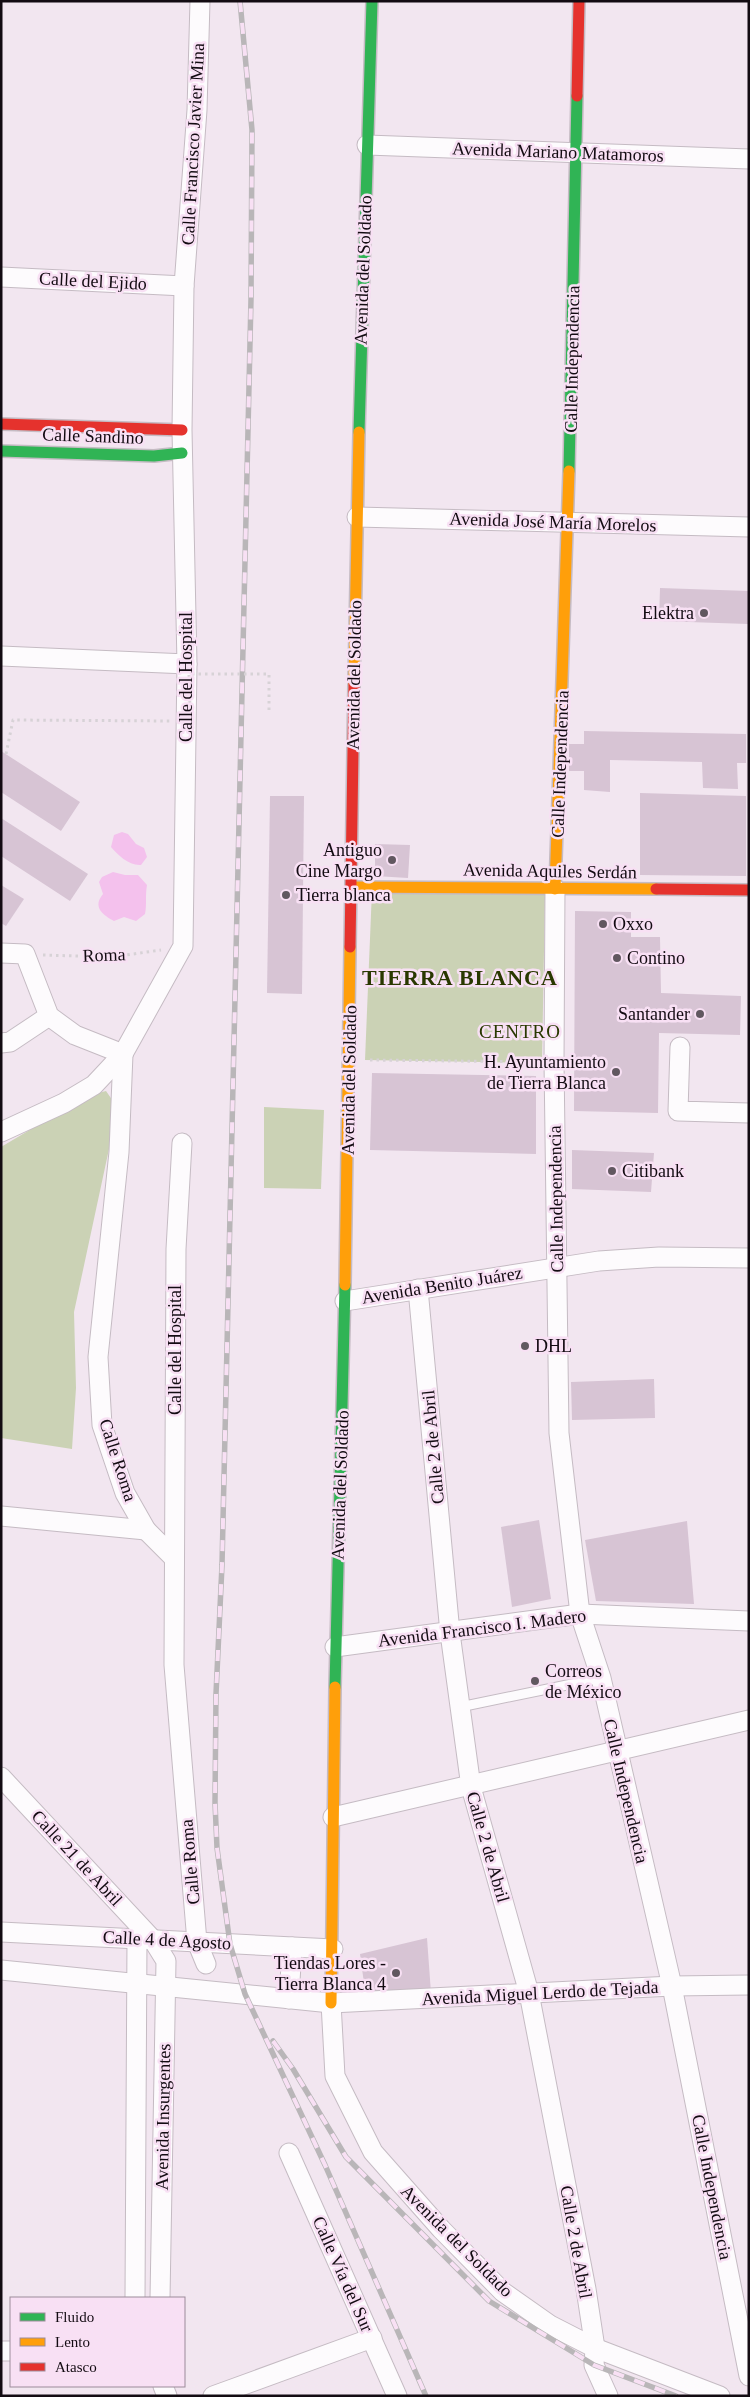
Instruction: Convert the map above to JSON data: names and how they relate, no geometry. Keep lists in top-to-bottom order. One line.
{"streets":{"street":["Calle Francisco Javier Mina","Avenida Mariano Matamoros","Avenida del Soldado","Calle del Ejido","Calle Independencia","Calle Sandino","Avenida José María Morelos","Calle del Hospital","Avenida Aquiles Serdán","Avenida Benito Juárez","Calle 2 de Abril","Calle Roma","Avenida Francisco I. Madero","Calle 21 de Abril","Calle 4 de Agosto","Avenida Miguel Lerdo de Tejada","Avenida Insurgentes","Calle Vía del Sur"],"path":["Roma"]},"crossings":[["Calle Francisco Javier Mina","Calle del Ejido"],["Calle Francisco Javier Mina","Calle del Hospital"],["Avenida Mariano Matamoros","Avenida del Soldado"],["Avenida Mariano Matamoros","Calle Independencia"],["Avenida del Soldado","Avenida José María Morelos"],["Avenida del Soldado","Avenida Aquiles Serdán"],["Avenida del Soldado","Avenida Benito Juárez"],["Avenida del Soldado","Calle 2 de Abril"],["Avenida del Soldado","Avenida Francisco I. Madero"],["Avenida del Soldado","Calle 4 de Agosto"],["Avenida del Soldado","Avenida Miguel Lerdo de Tejada"],["Calle del Ejido","Calle del Hospital"],["Calle Independencia","Avenida José María Morelos"],["Calle Independencia","Avenida Aquiles Serdán"],["Calle Independencia","Avenida Benito Juárez"],["Calle Independencia","Avenida Francisco I. Madero"],["Calle Independencia","Avenida Miguel Lerdo de Tejada"],["Calle Sandino","Calle del Hospital"],["Calle del Hospital","Roma"],["Calle del Hospital","Calle Roma"],["Avenida Benito Juárez","Calle 2 de Abril"],["Calle 2 de Abril","Avenida Francisco I. Madero"],["Calle 2 de Abril","Avenida Miguel Lerdo de Tejada"],["Calle Roma","Calle 4 de Agosto"],["Calle 21 de Abril","Calle 4 de Agosto"],["Calle 21 de Abril","Avenida Insurgentes"],["Calle 4 de Agosto","Avenida Insurgentes"]],"districts":["TIERRA BLANCA","CENTRO"],"places":["Elektra","Antiguo Cine Margo","Tierra blanca","Oxxo","Contino","Santander","H. Ayuntamiento de Tierra Blanca","Citibank","DHL","Correos de México","Tiendas Lores - Tierra Blanca 4"],"legend":["Fluido","Lento","Atasco"]}
